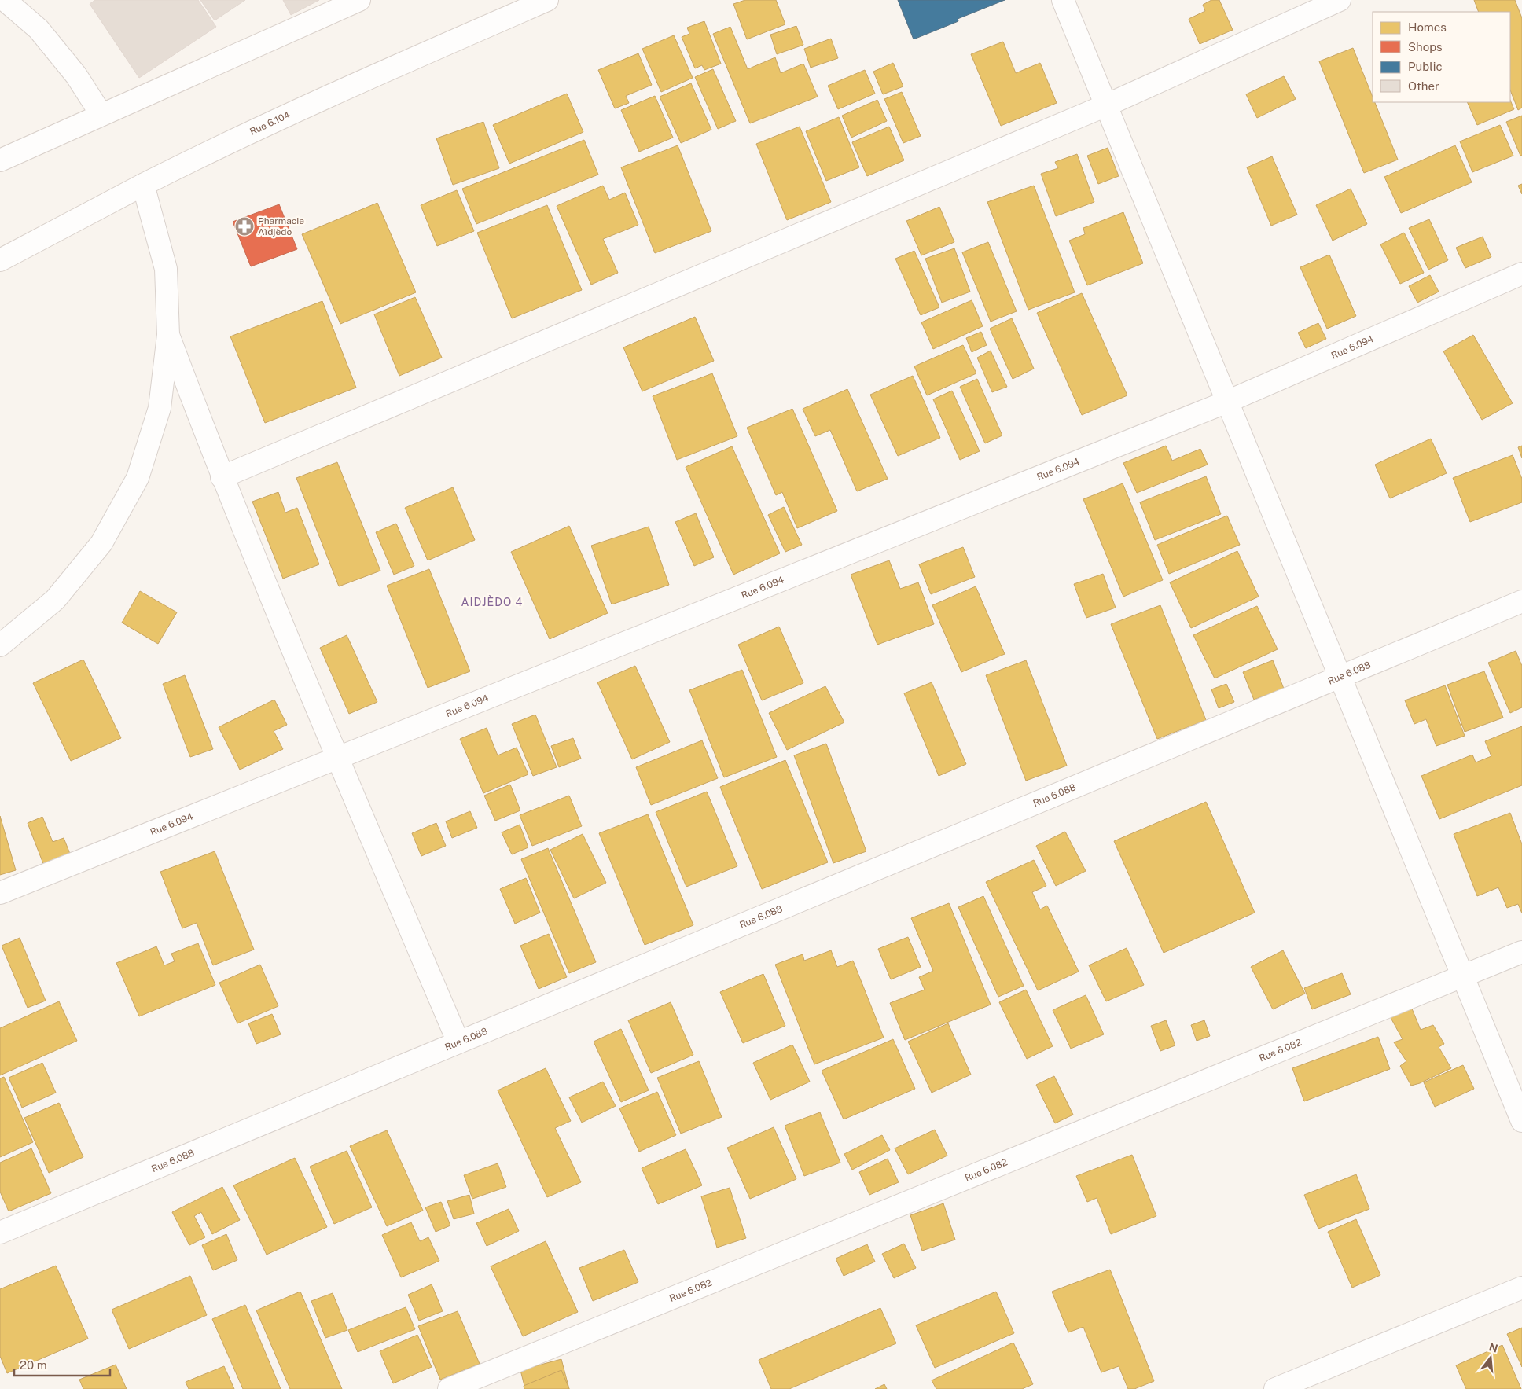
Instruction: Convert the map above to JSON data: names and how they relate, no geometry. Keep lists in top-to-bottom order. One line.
{"streets":{"street":["Rue 6.104","Rue 6.094","Rue 6.088","Rue 6.082"]},"districts":["AIDJÈDO 4"],"places":{"pharmacy":["Pharmacie Aïdjèdo"]},"legend":["Homes","Shops","Public","Other"],"scale_bar":"20 m","north":"top"}
